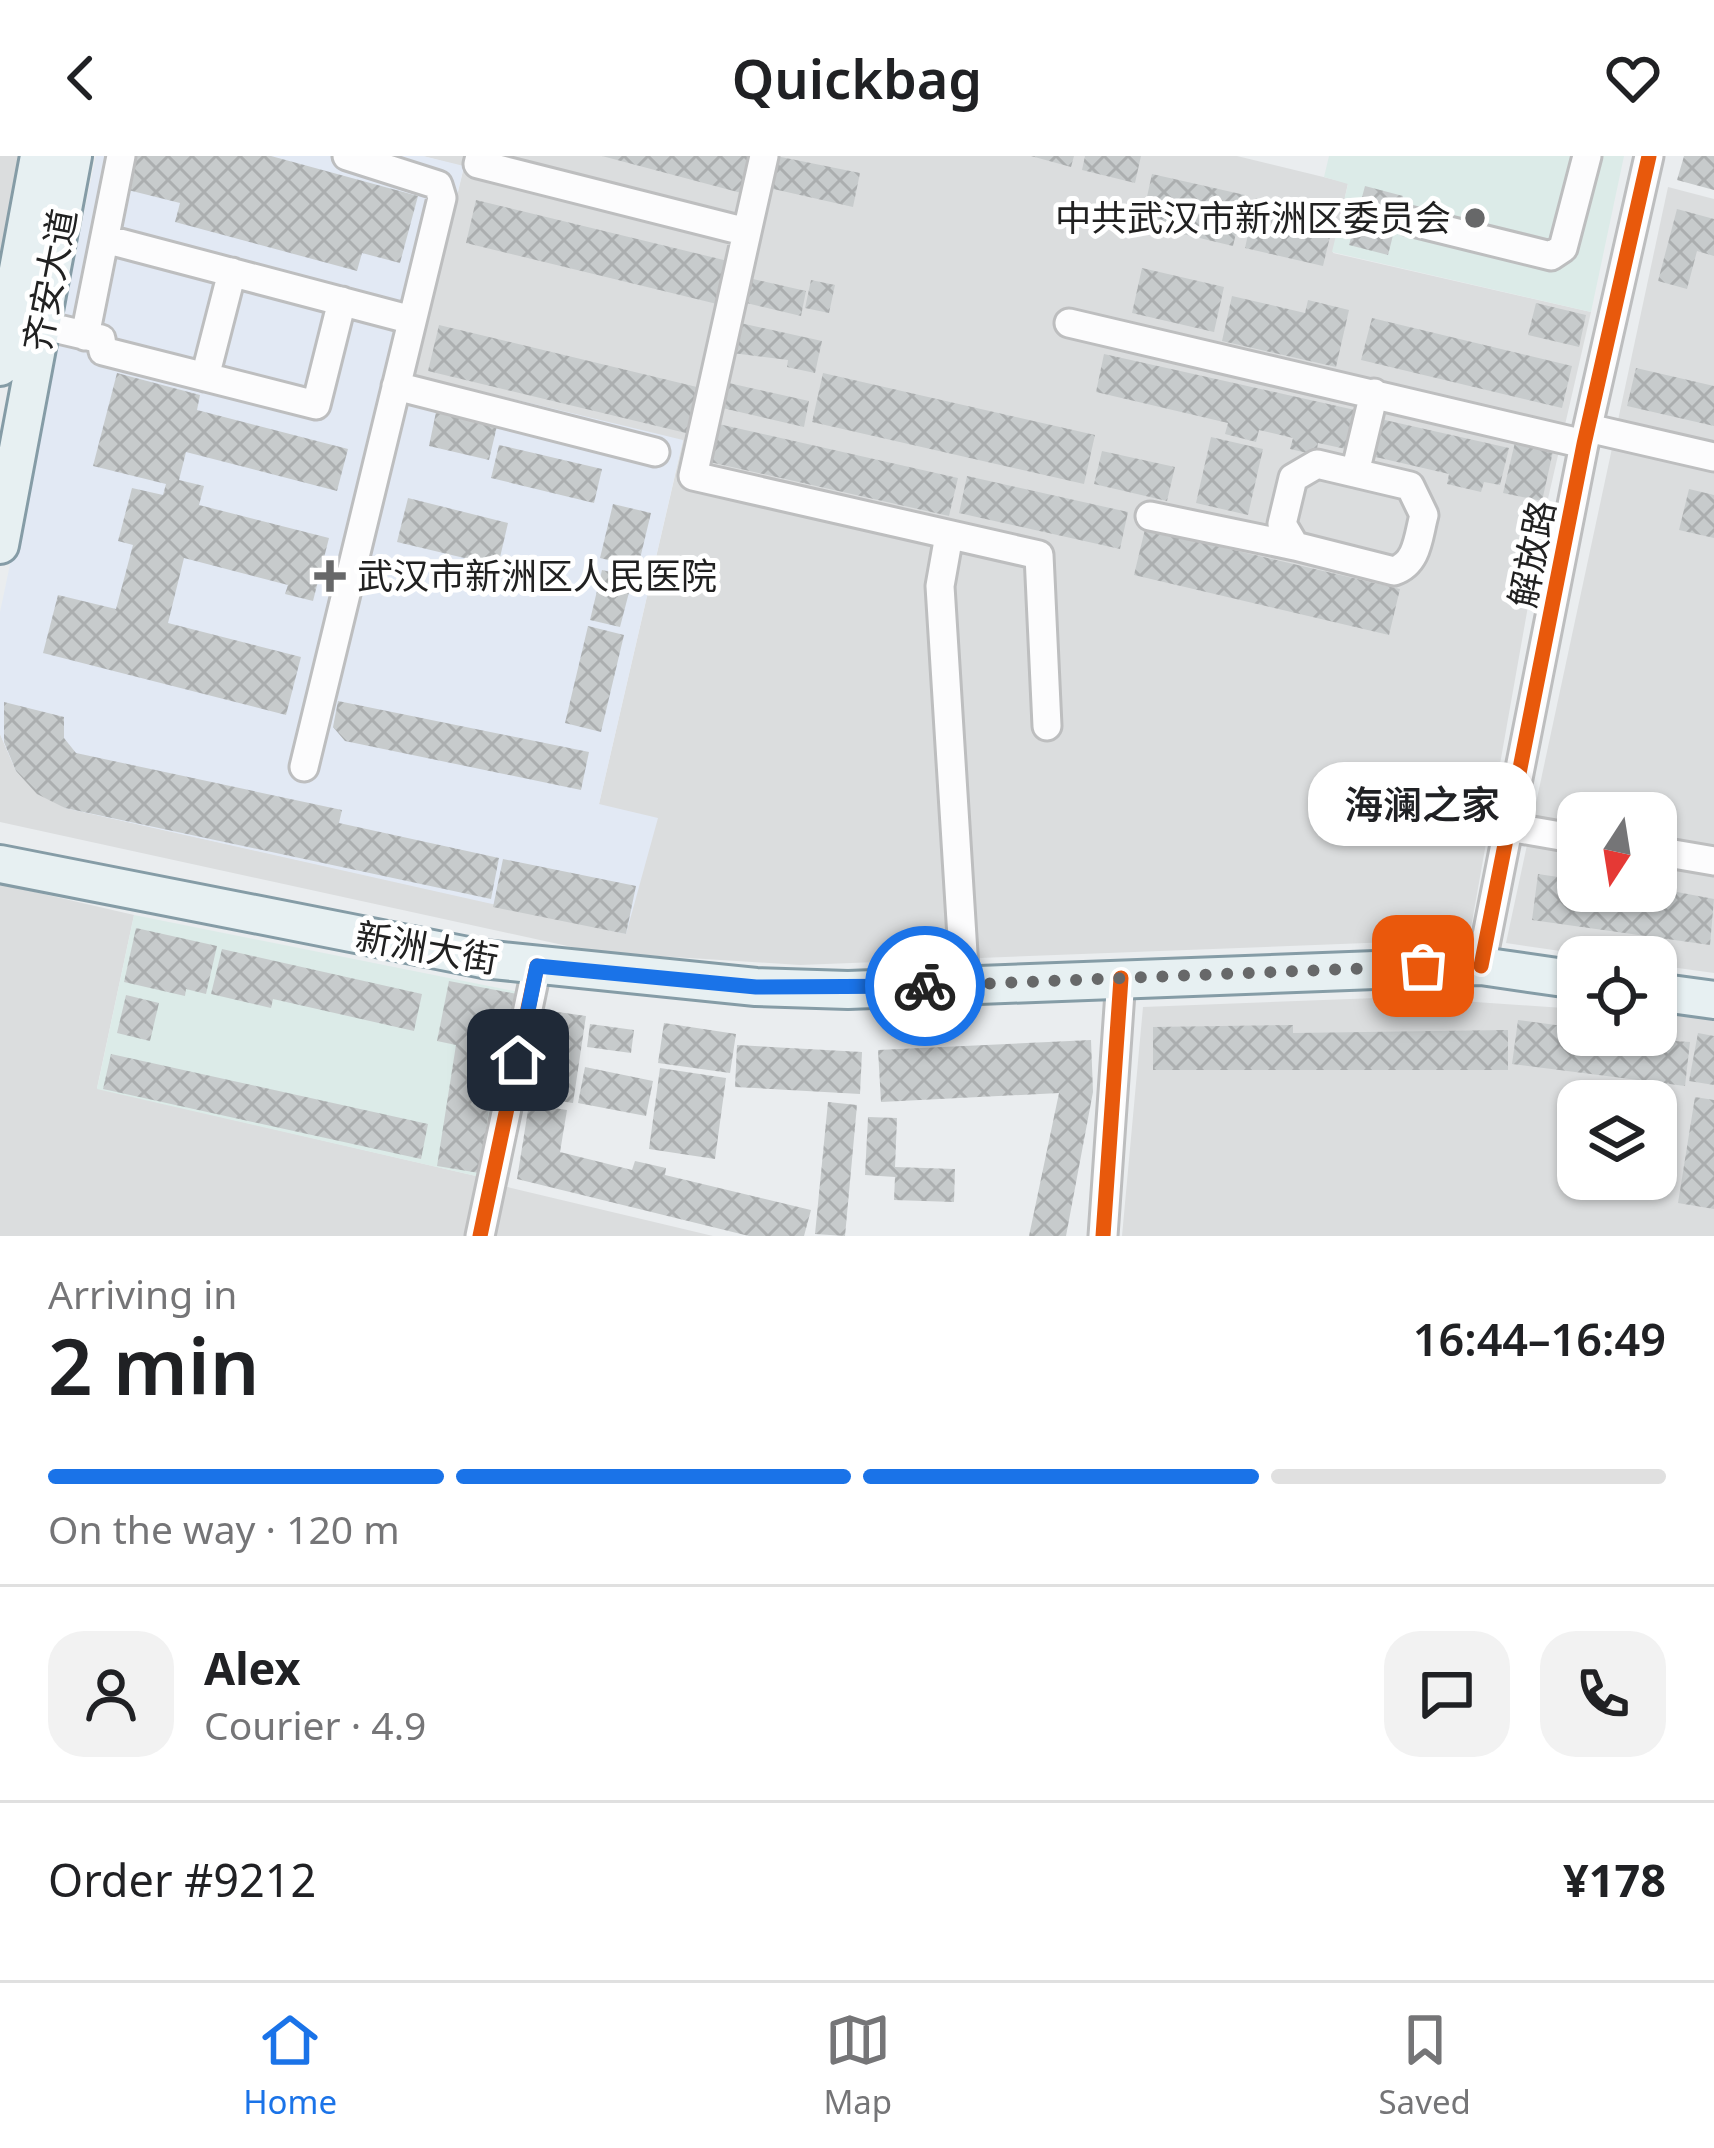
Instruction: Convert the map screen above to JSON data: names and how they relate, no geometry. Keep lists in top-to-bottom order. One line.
{"streets":{"main road":["齐安大道","新洲大街"],"street":["解放路"]},"crossings":[["解放路","新洲大街"]],"places":{"other":["中共武汉市新洲区委员会","海澜之家"],"health":["武汉市新洲区人民医院"]},"north":"bottom","page":{"header":"Quickbag","bubble":"海澜之家","heading":["2 min","Arriving in","16:44–16:49"],"panel":["Alex","Courier · 4.9","Order #9212","¥178"],"bar":"On the way · 120 m","tabs":["Home","Map","Saved"]}}
